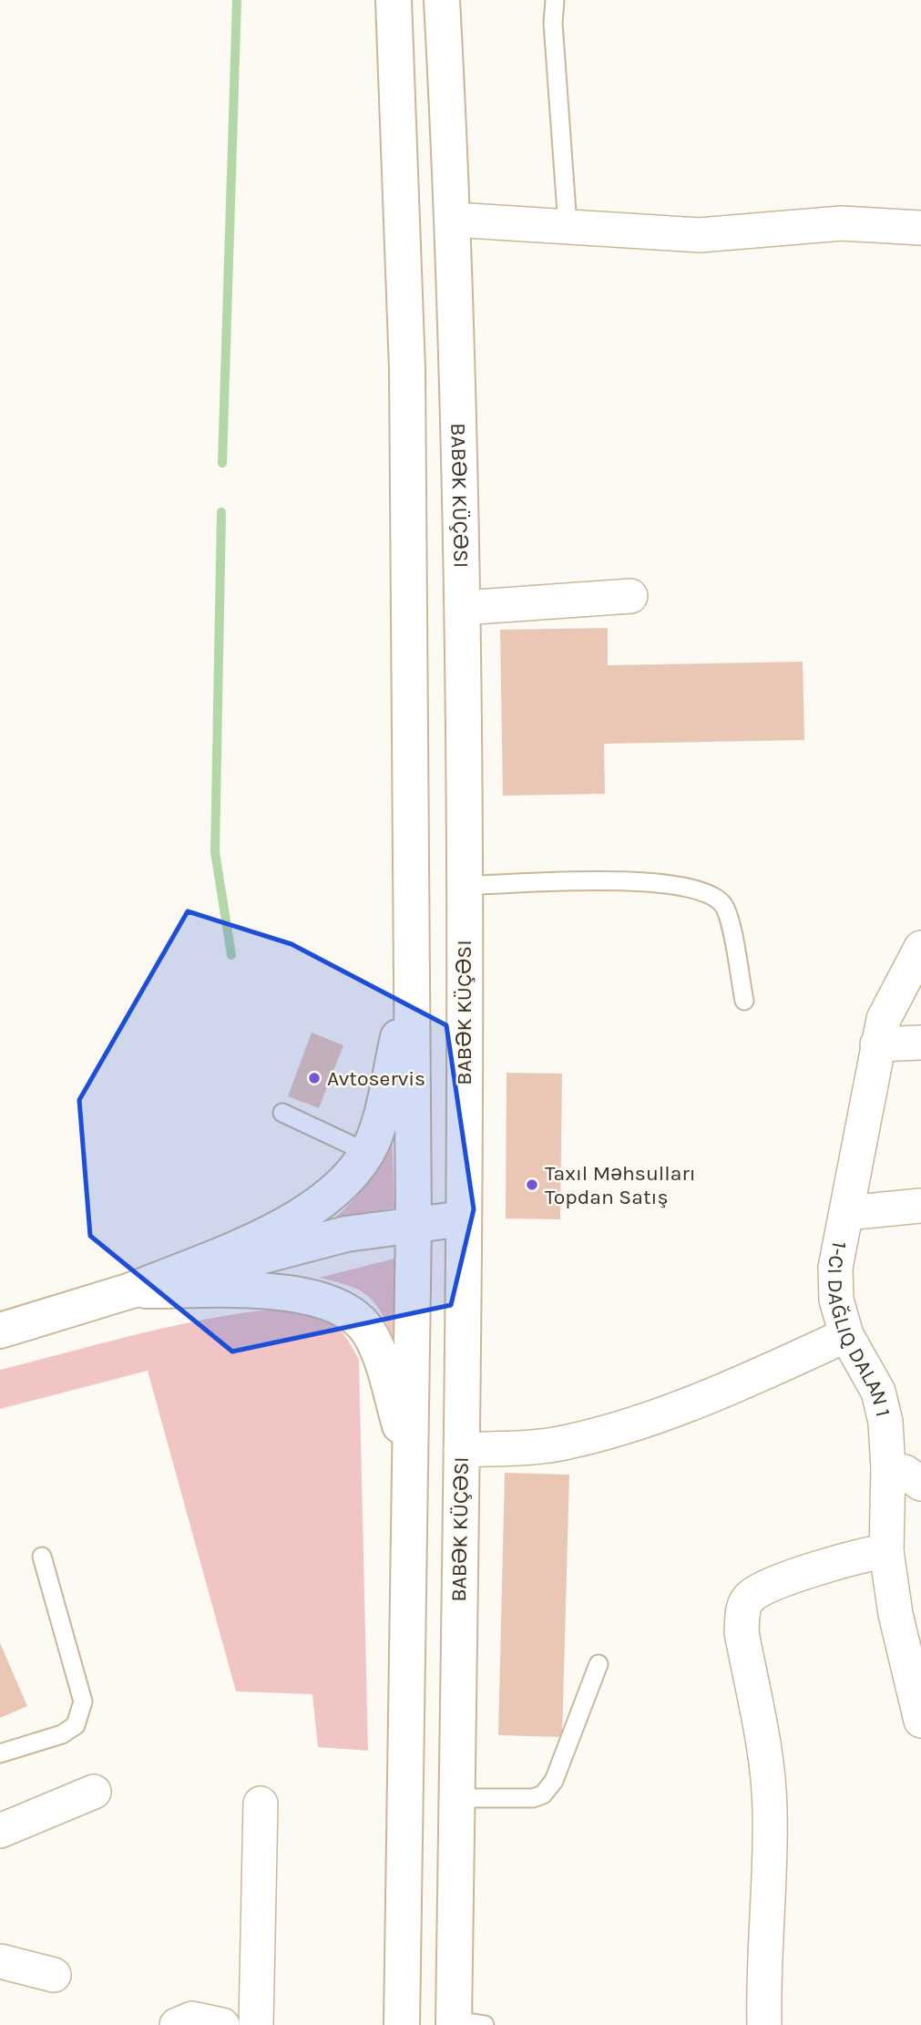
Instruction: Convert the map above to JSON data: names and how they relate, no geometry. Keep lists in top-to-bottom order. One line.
{"streets":{"main road":["BABƏK KÜÇƏSI"]},"places":["Avtoservis","Taxıl Məhsulları Topdan Satış"]}
